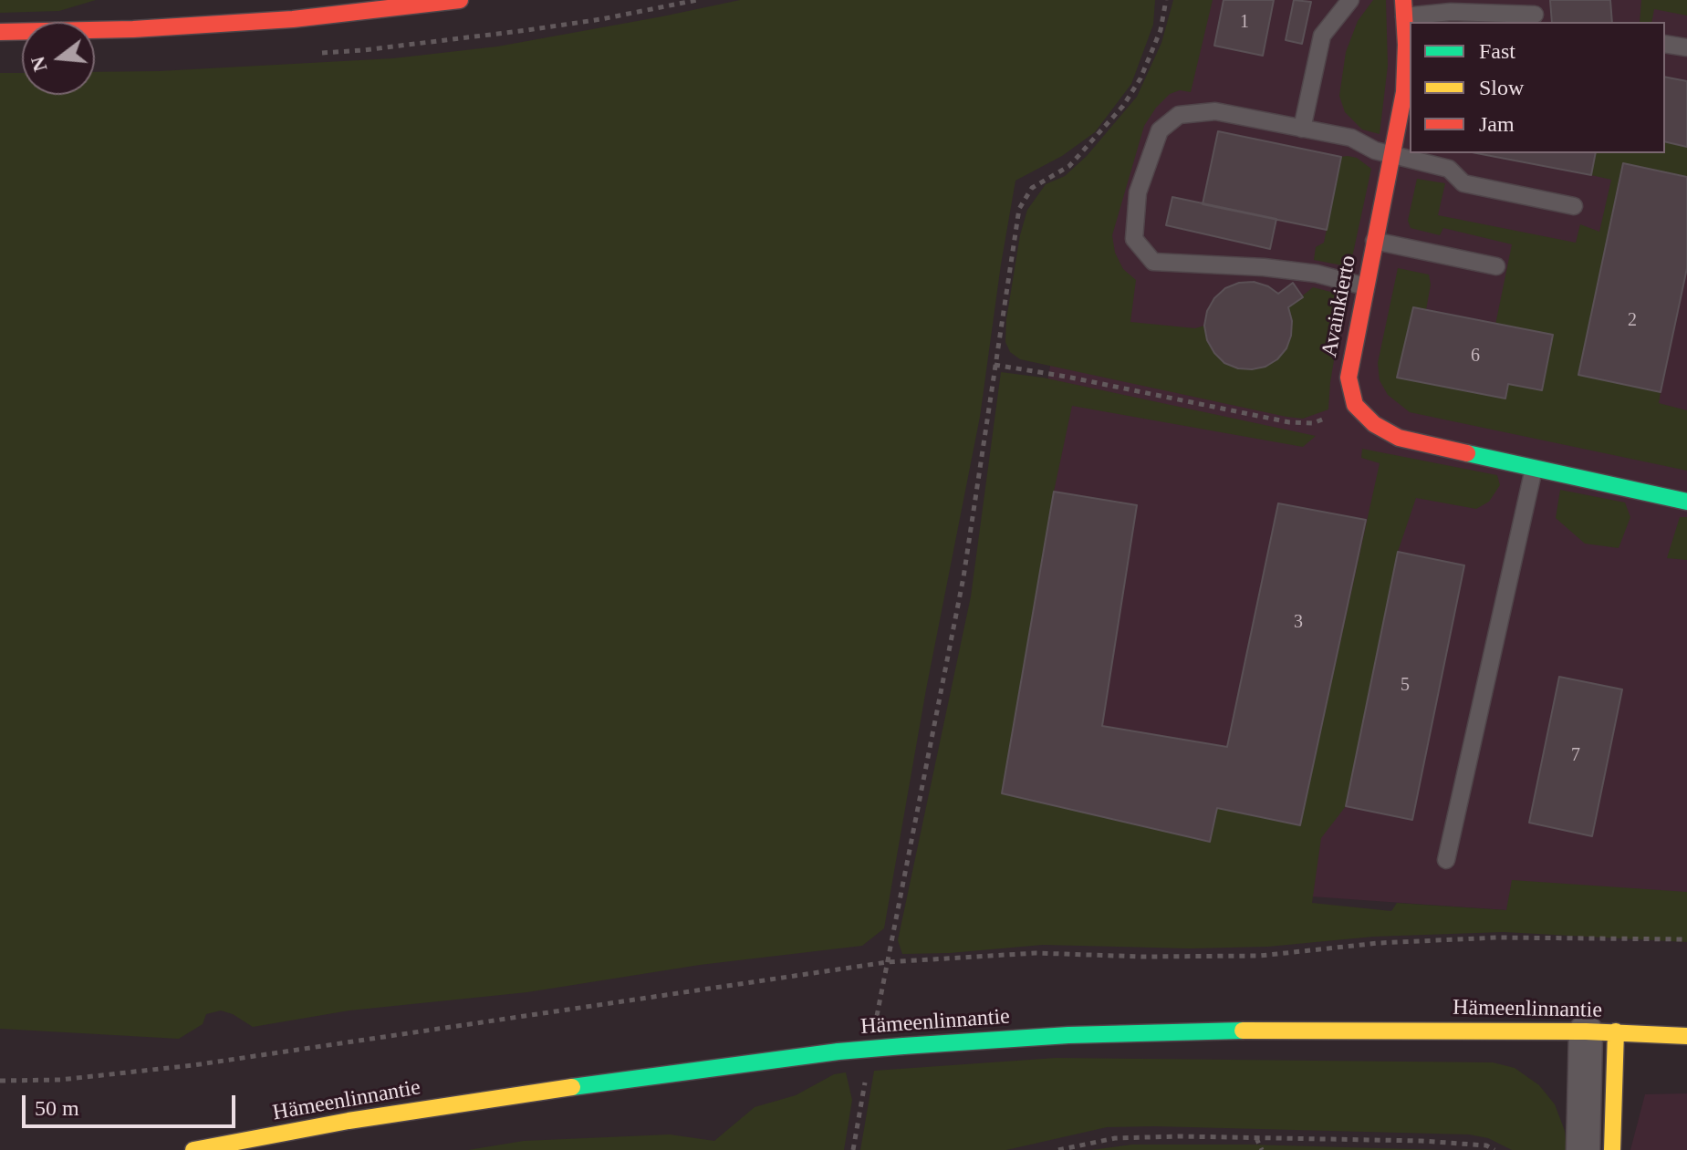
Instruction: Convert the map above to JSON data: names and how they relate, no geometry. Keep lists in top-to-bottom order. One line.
{"streets":{"main road":["Avainkierto","Hämeenlinnantie"]},"house_numbers":["1","2","6","3","5","7"],"legend":["Fast","Slow","Jam"],"scale_bar":"50 m","north":"left"}
